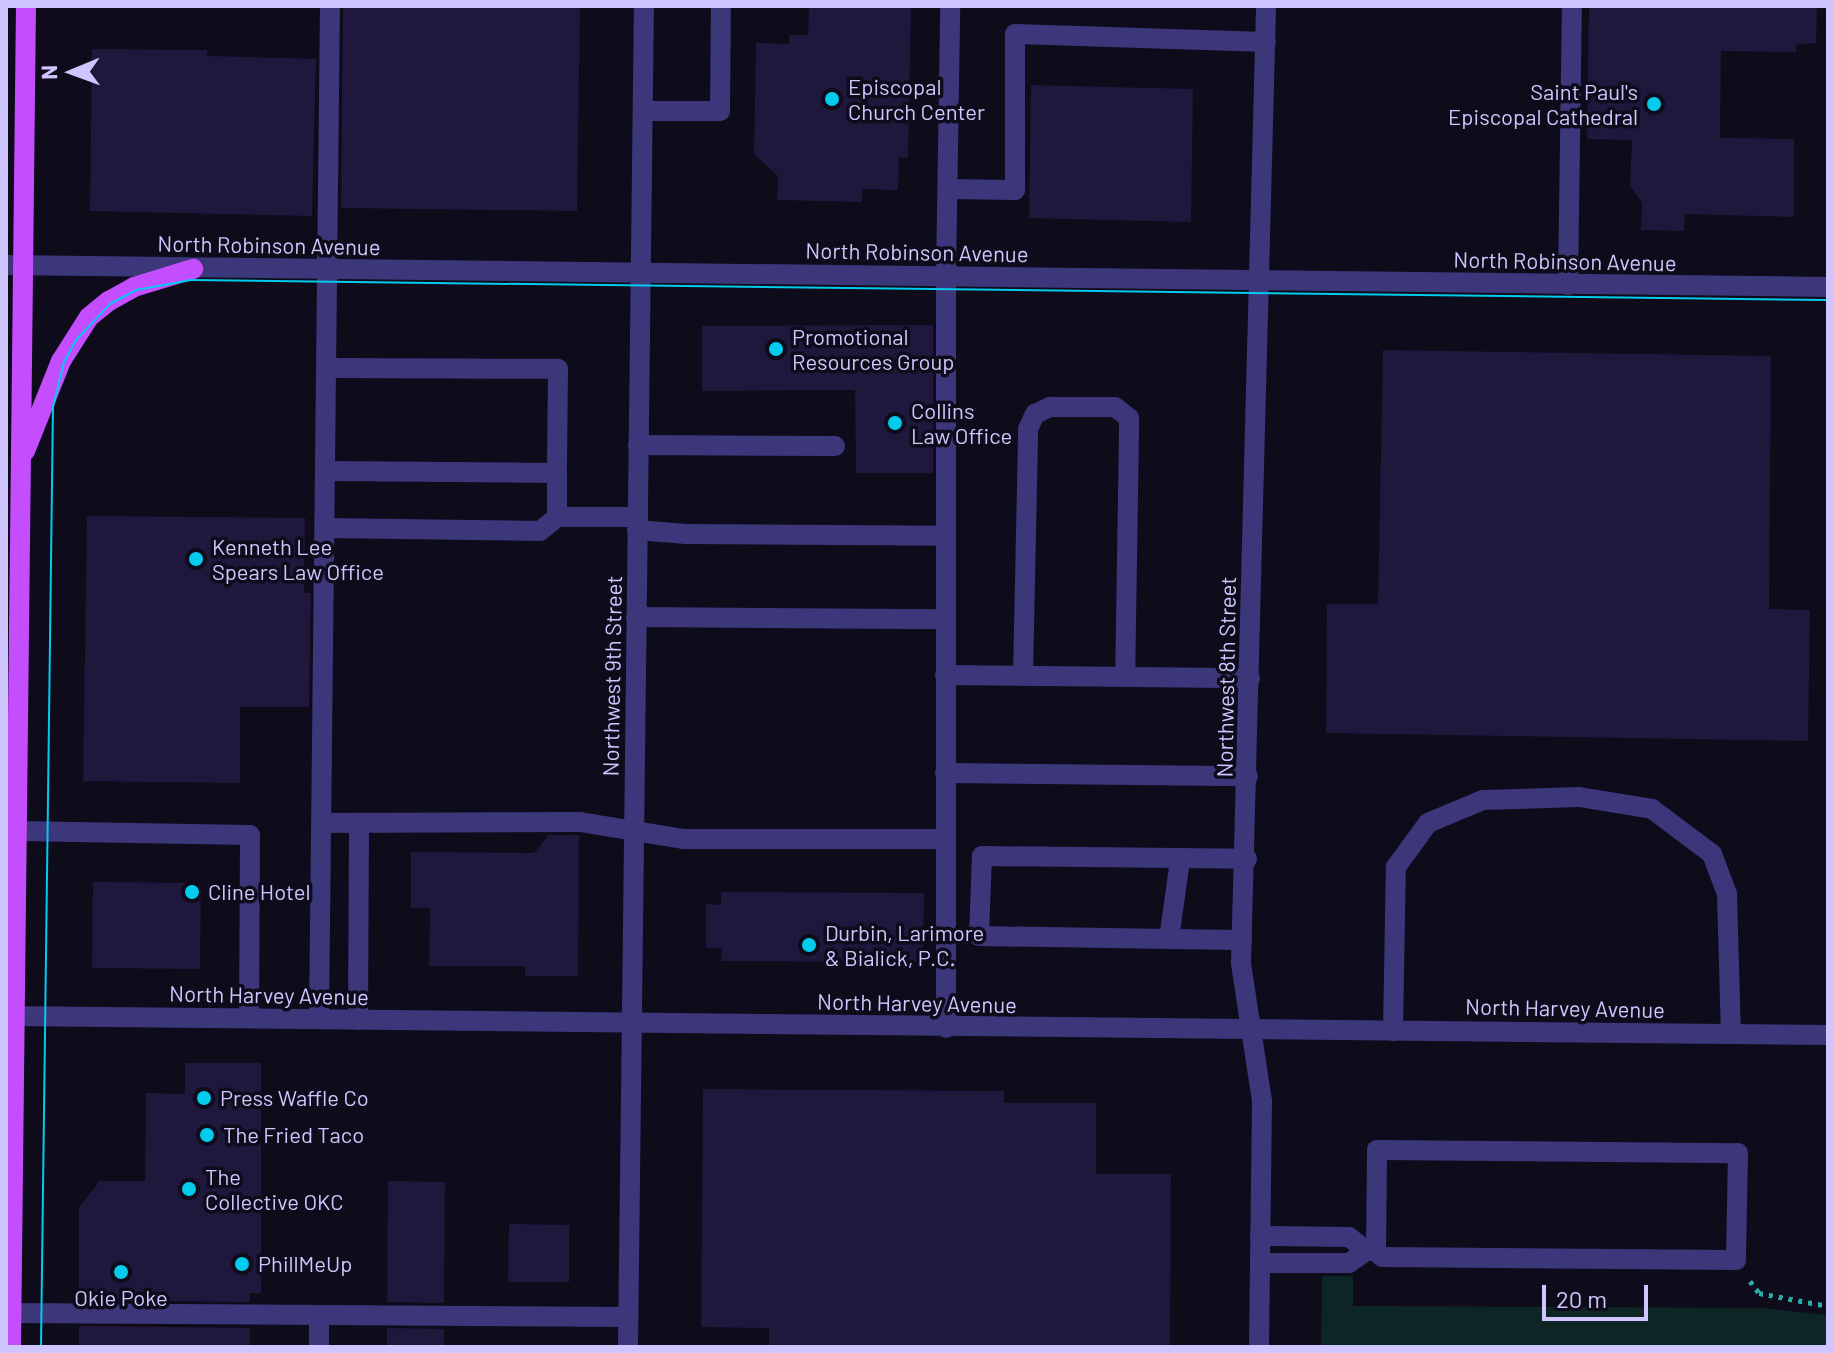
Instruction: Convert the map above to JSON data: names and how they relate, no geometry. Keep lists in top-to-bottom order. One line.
{"streets":{"street":["North Robinson Avenue","Northwest 9th Street","Northwest 8th Street","North Harvey Avenue"]},"crossings":[["North Robinson Avenue","Northwest 9th Street"],["North Robinson Avenue","Northwest 8th Street"],["Northwest 9th Street","North Harvey Avenue"],["Northwest 8th Street","North Harvey Avenue"]],"places":["Episcopal Church Center","Saint Paul's Episcopal Cathedral","Promotional Resources Group","Collins Law Office","Kenneth Lee Spears Law Office","Cline Hotel","Durbin, Larimore & Bialick, P.C.","Press Waffle Co","The Fried Taco","The Collective OKC","PhillMeUp","Okie Poke"],"scale_bar":"20 m","north":"left"}
